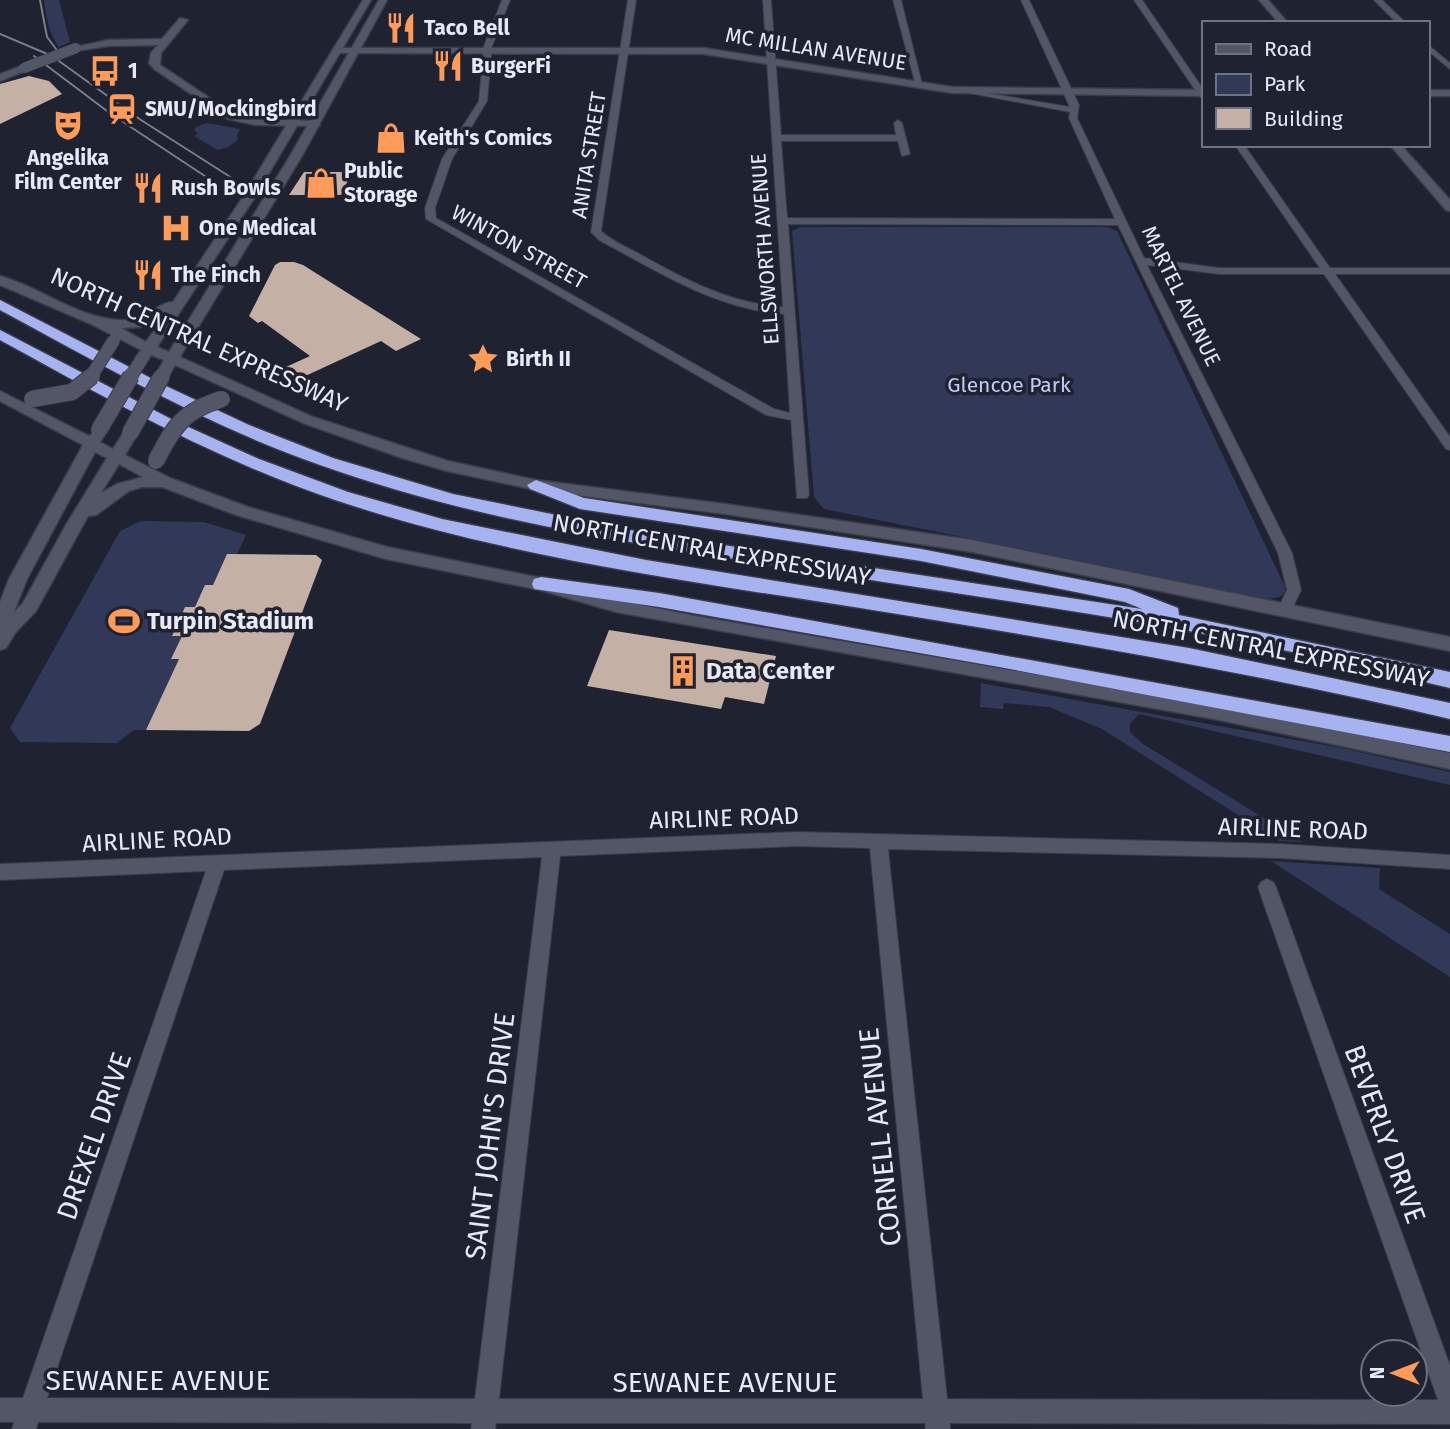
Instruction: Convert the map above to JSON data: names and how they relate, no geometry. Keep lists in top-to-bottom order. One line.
{"streets":{"highway":["NORTH CENTRAL EXPRESSWAY"],"main road":["MC MILLAN AVENUE"],"street":["ANITA STREET","WINTON STREET","ELLSWORTH AVENUE","MARTEL AVENUE","AIRLINE ROAD","BEVERLY DRIVE","DREXEL DRIVE","SAINT JOHN'S DRIVE","CORNELL AVENUE","SEWANEE AVENUE"]},"crossings":[["MC MILLAN AVENUE","ANITA STREET"],["MC MILLAN AVENUE","WINTON STREET"],["MC MILLAN AVENUE","ELLSWORTH AVENUE"],["MC MILLAN AVENUE","MARTEL AVENUE"],["ANITA STREET","ELLSWORTH AVENUE"],["WINTON STREET","ELLSWORTH AVENUE"],["MARTEL AVENUE","NORTH CENTRAL EXPRESSWAY"],["AIRLINE ROAD","DREXEL DRIVE"],["AIRLINE ROAD","SAINT JOHN'S DRIVE"],["AIRLINE ROAD","CORNELL AVENUE"],["DREXEL DRIVE","SEWANEE AVENUE"],["SAINT JOHN'S DRIVE","SEWANEE AVENUE"],["CORNELL AVENUE","SEWANEE AVENUE"]],"parks":["Glencoe Park"],"places":{"restaurant":["Taco Bell","BurgerFi","Rush Bowls","The Finch"],"bus stop":["1"],"station":["SMU/Mockingbird"],"theatre":["Angelika Film Center"],"shop":["Keith's Comics","Public Storage"],"hospital":["One Medical"],"place":["Birth II"],"sports":["Turpin Stadium"],"building":["Data Center"]},"legend":["Road","Park","Building"],"north":"left"}
